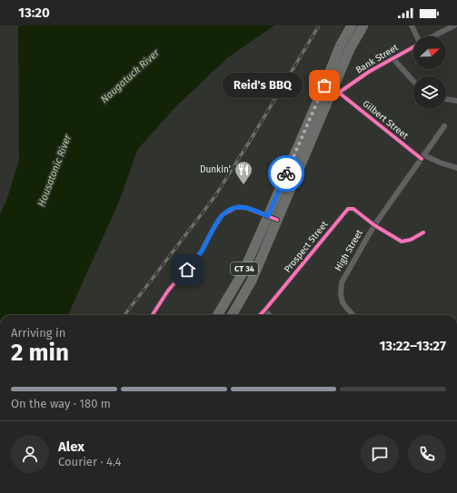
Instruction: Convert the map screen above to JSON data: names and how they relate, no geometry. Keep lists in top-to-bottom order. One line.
{"streets":{"highway":["CT 34"],"street":["Bank Street","Gilbert Street","Prospect Street","High Street"]},"crossings":[["Bank Street","Gilbert Street"],["Bank Street","CT 34"],["Gilbert Street","High Street"],["Gilbert Street","CT 34"],["Prospect Street","High Street"]],"water":["Naugatuck River","Housatonic River"],"places":{"other":["Reid's BBQ"],"restaurant":["Dunkin'"]},"north":"right","page":{"status":"13:20","bubble":"Reid's BBQ","heading":["2 min","Arriving in","13:22–13:27"],"panel":["Alex","Courier · 4.4"],"bar":"On the way · 180 m"}}
